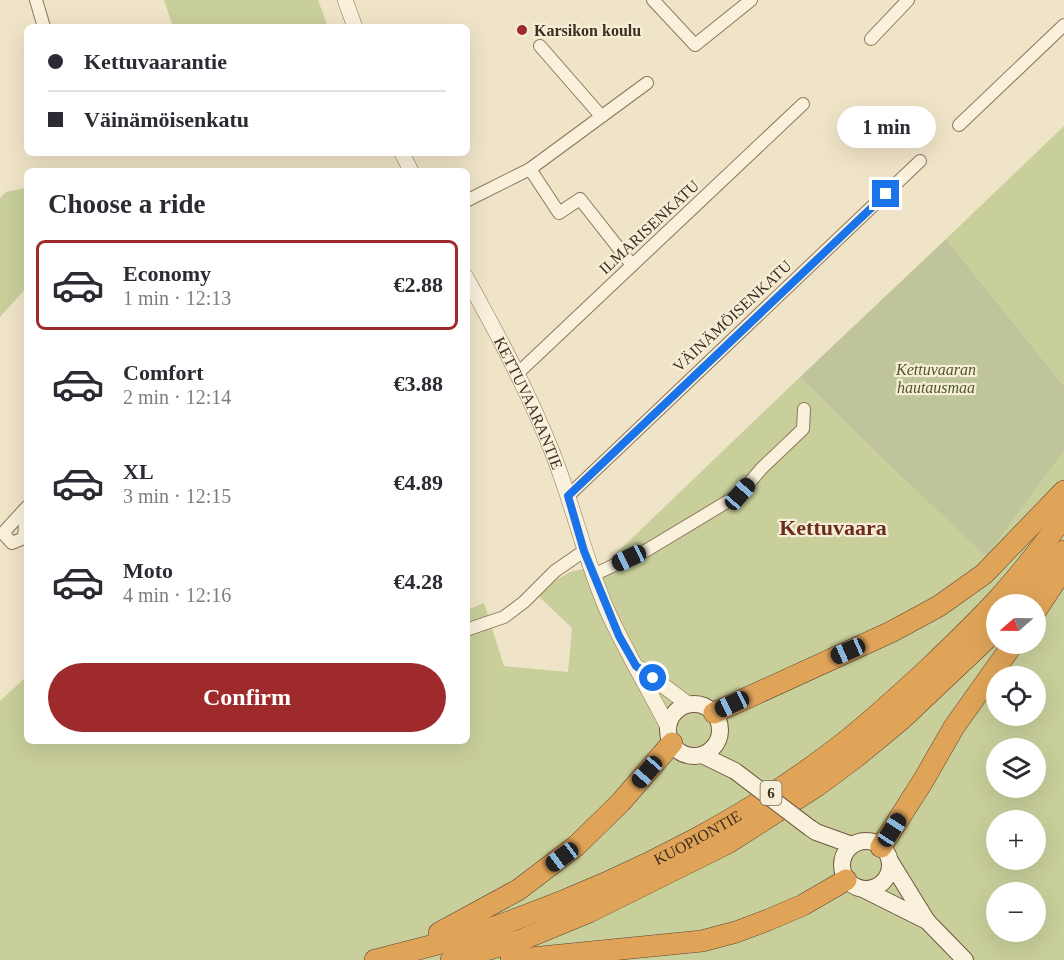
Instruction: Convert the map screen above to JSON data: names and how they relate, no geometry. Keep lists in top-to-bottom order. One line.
{"streets":{"highway":["6","KUOPIONTIE"],"street":["ILMARISENKATU","VÄINÄMÖISENKATU","KETTUVAARANTIE"]},"crossings":[["ILMARISENKATU","KETTUVAARANTIE"],["VÄINÄMÖISENKATU","KETTUVAARANTIE"]],"districts":["Kettuvaara"],"parks":["Kettuvaaran hautausmaa"],"places":["Karsikon koulu"],"north":"left","page":{"banner":["Kettuvaarantie","Väinämöisenkatu"],"bubble":"1 min","heading":"Choose a ride","list":[{"name":"Economy","note":"1 min · 12:13","value":"€2.88"},{"name":"Comfort","note":"2 min · 12:14","value":"€3.88"},{"name":"XL","note":"3 min · 12:15","value":"€4.89"},{"name":"Moto","note":"4 min · 12:16","value":"€4.28"}],"map_buttons":["+","−"],"buttons":"Confirm"}}
